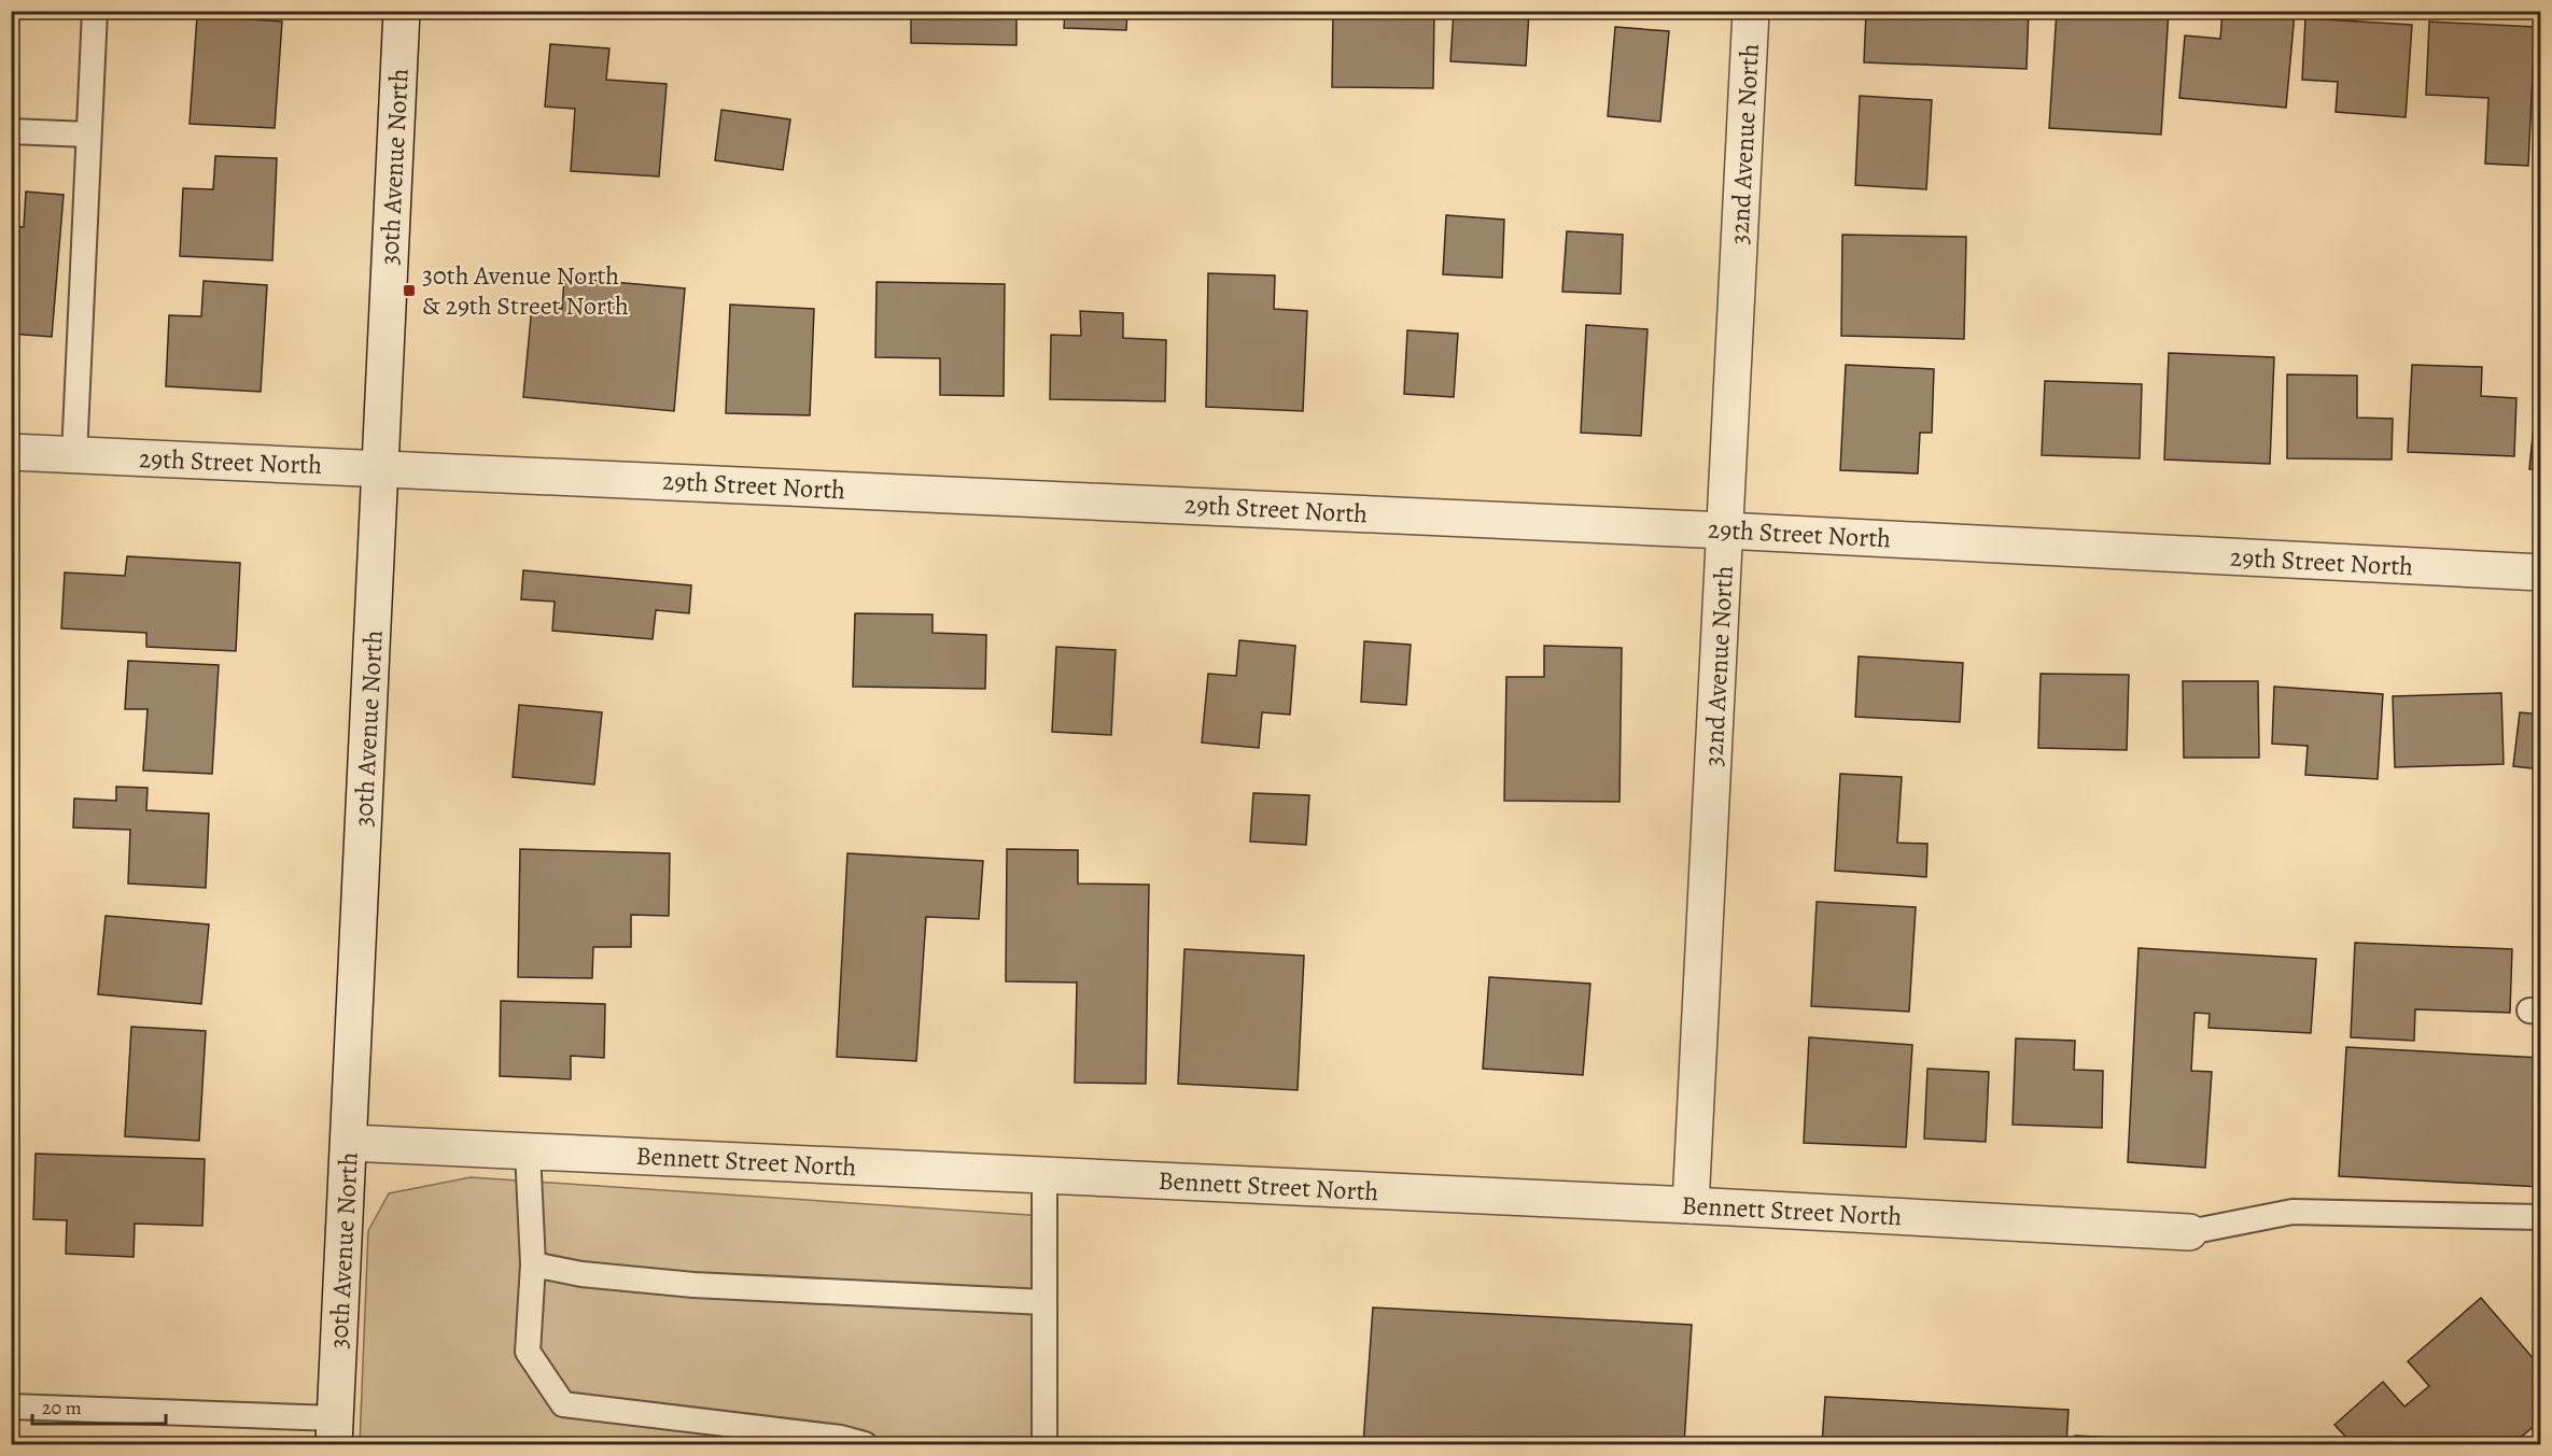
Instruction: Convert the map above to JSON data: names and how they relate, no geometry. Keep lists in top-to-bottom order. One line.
{"streets":{"street":["32nd Avenue North","30th Avenue North","29th Street North","Bennett Street North"]},"crossings":[["32nd Avenue North","29th Street North"],["32nd Avenue North","Bennett Street North"],["30th Avenue North","29th Street North"],["30th Avenue North","Bennett Street North"]],"places":{"transit":["30th Avenue North & 29th Street North"]},"scale_bar":"20 m"}
